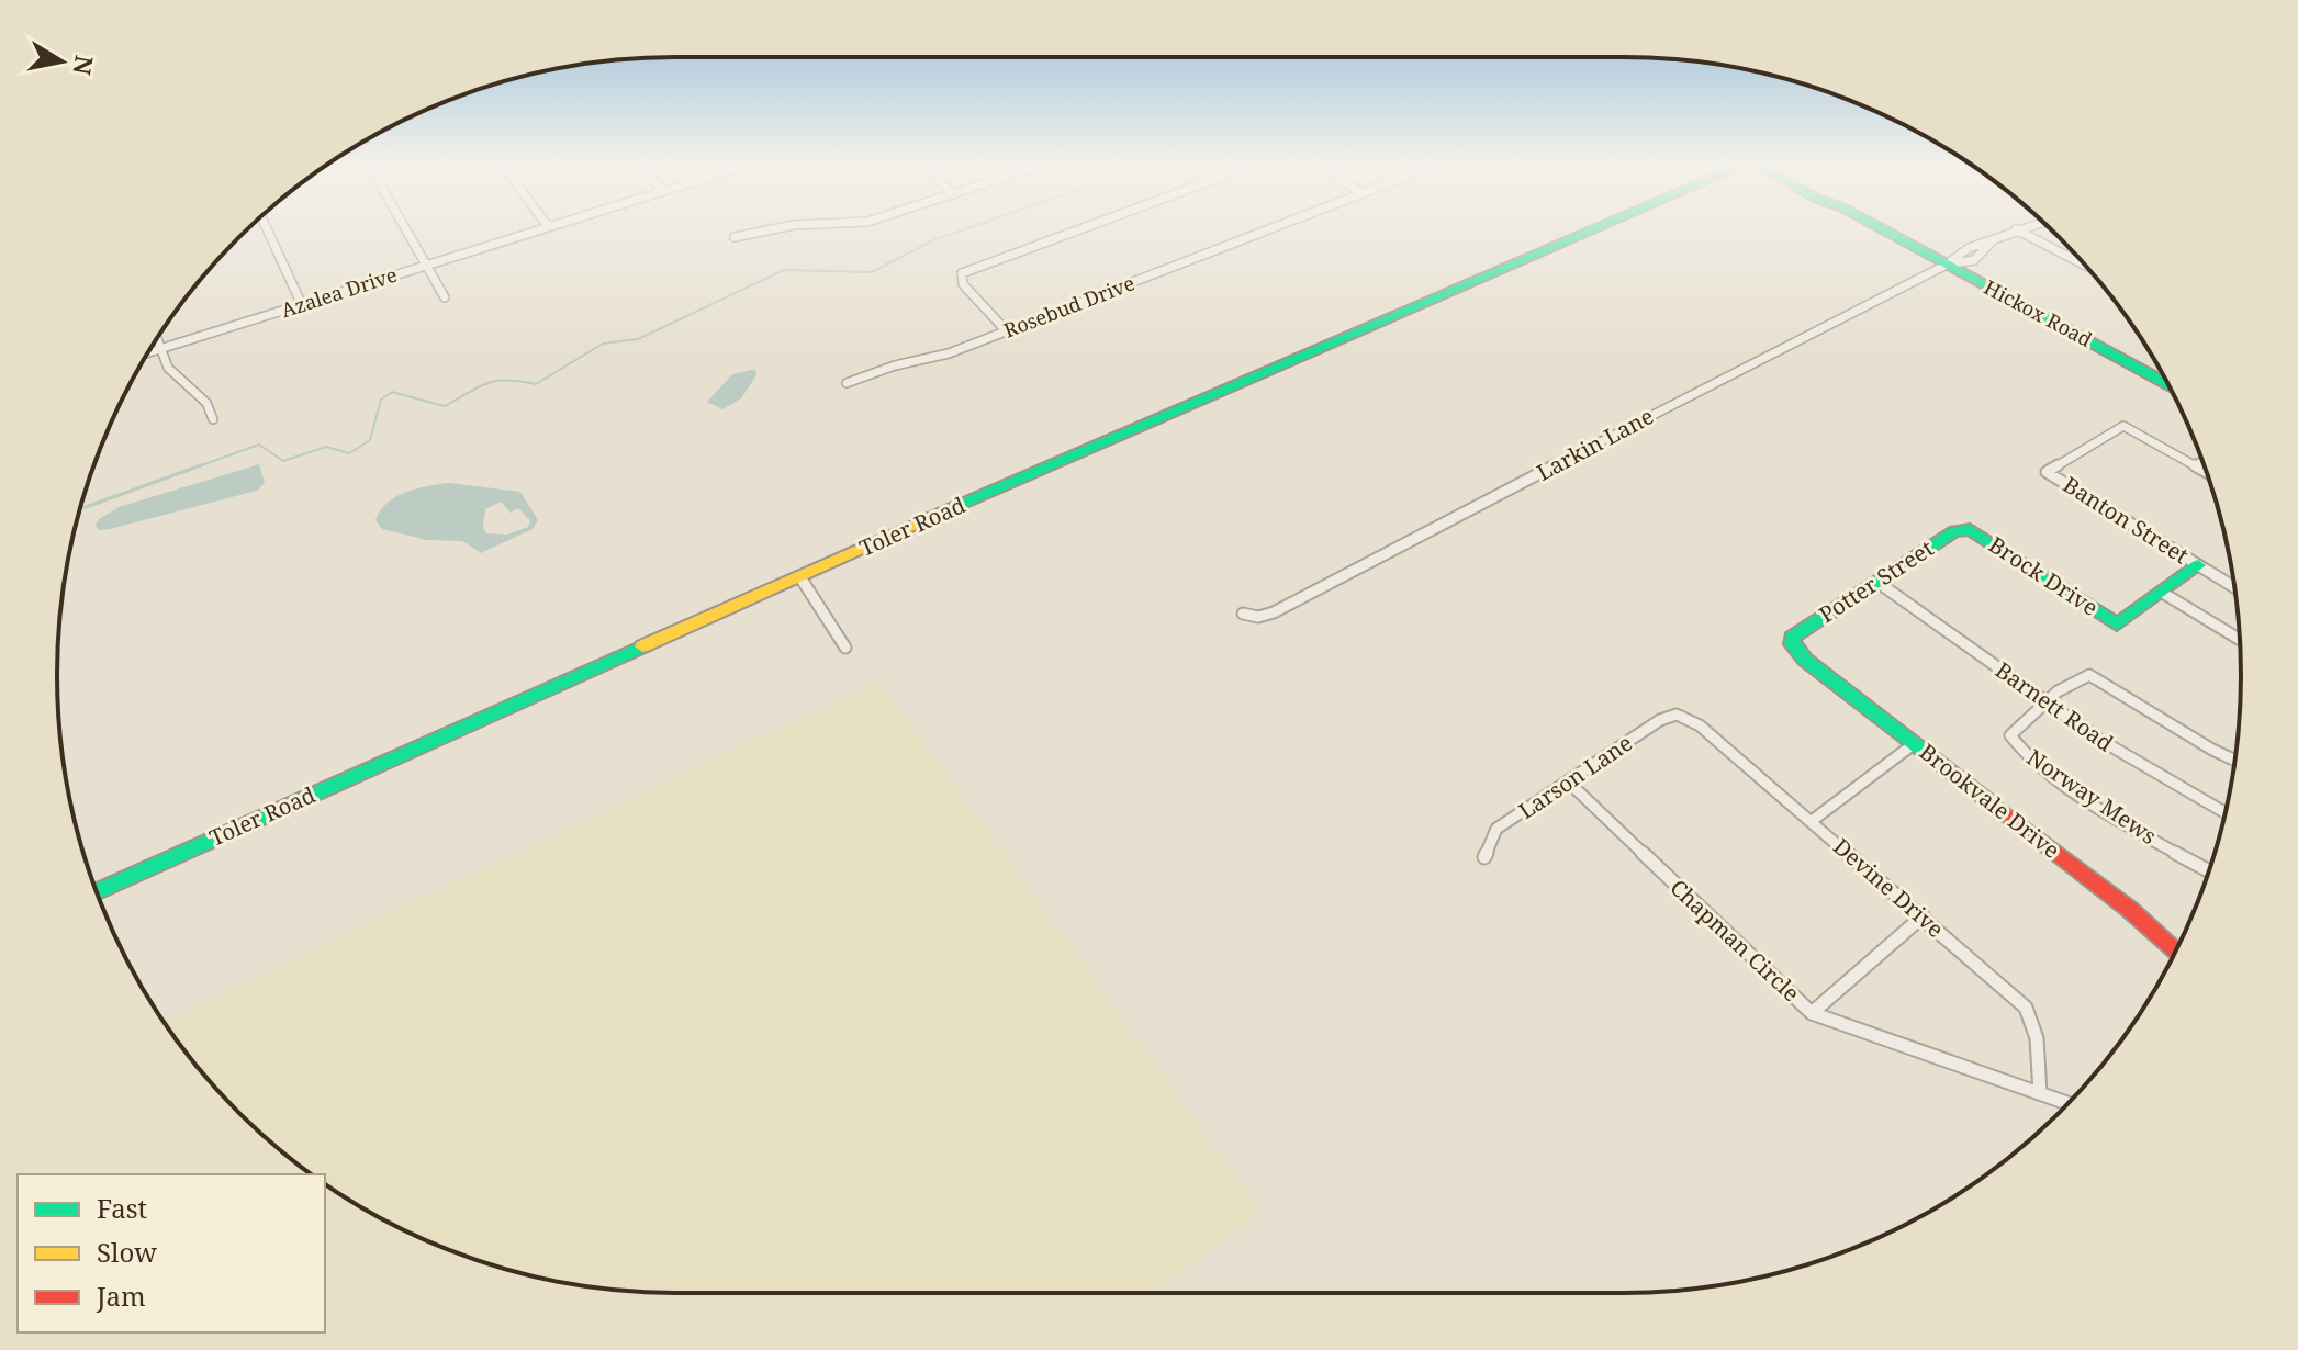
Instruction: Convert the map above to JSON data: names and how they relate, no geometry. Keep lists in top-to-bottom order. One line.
{"streets":{"street":["Azalea Drive","Rosebud Drive","Hickox Road","Larkin Lane","Banton Street","Toler Road","Brock Drive","Potter Street","Barnett Road","Larson Lane","Norway Mews","Brookvale Drive","Devine Drive","Chapman Circle"]},"crossings":[["Hickox Road","Larkin Lane"],["Brock Drive","Potter Street"],["Potter Street","Barnett Road"],["Potter Street","Brookvale Drive"],["Barnett Road","Norway Mews"],["Larson Lane","Devine Drive"],["Larson Lane","Chapman Circle"],["Devine Drive","Chapman Circle"]],"legend":["Fast","Slow","Jam"],"north":"right"}
